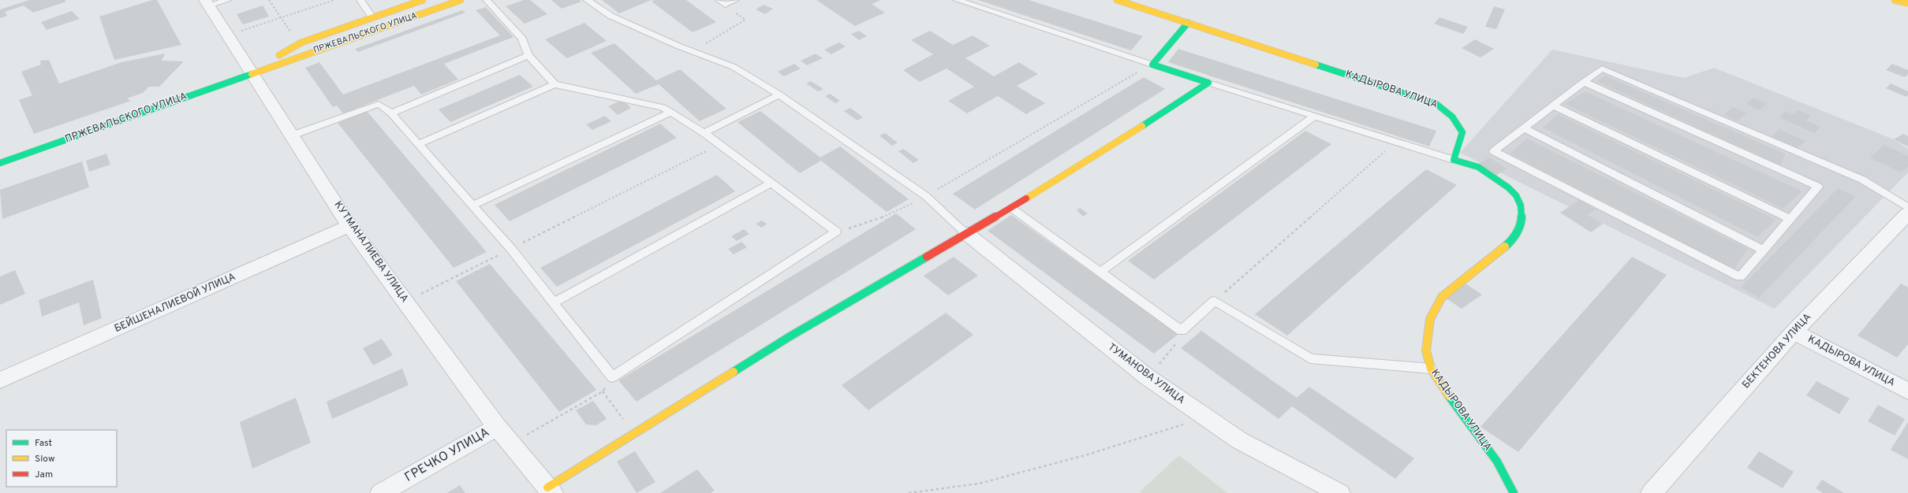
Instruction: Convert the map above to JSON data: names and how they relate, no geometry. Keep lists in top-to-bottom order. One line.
{"streets":{"street":["ПРЖЕВАЛЬСКОГО УЛИЦА","КАДЫРОВА УЛИЦА","КУТМАНАЛИЕВА УЛИЦА","БЕЙШЕНАЛИЕВОЙ УЛИЦА","БЕКТЕНОВА УЛИЦА","ТУМАНОВА УЛИЦА","ГРЕЧКО УЛИЦА"]},"crossings":[["ПРЖЕВАЛЬСКОГО УЛИЦА","КУТМАНАЛИЕВА УЛИЦА"],["КАДЫРОВА УЛИЦА","БЕКТЕНОВА УЛИЦА"],["КУТМАНАЛИЕВА УЛИЦА","БЕЙШЕНАЛИЕВОЙ УЛИЦА"],["КУТМАНАЛИЕВА УЛИЦА","ГРЕЧКО УЛИЦА"]],"legend":["Fast","Slow","Jam"]}
